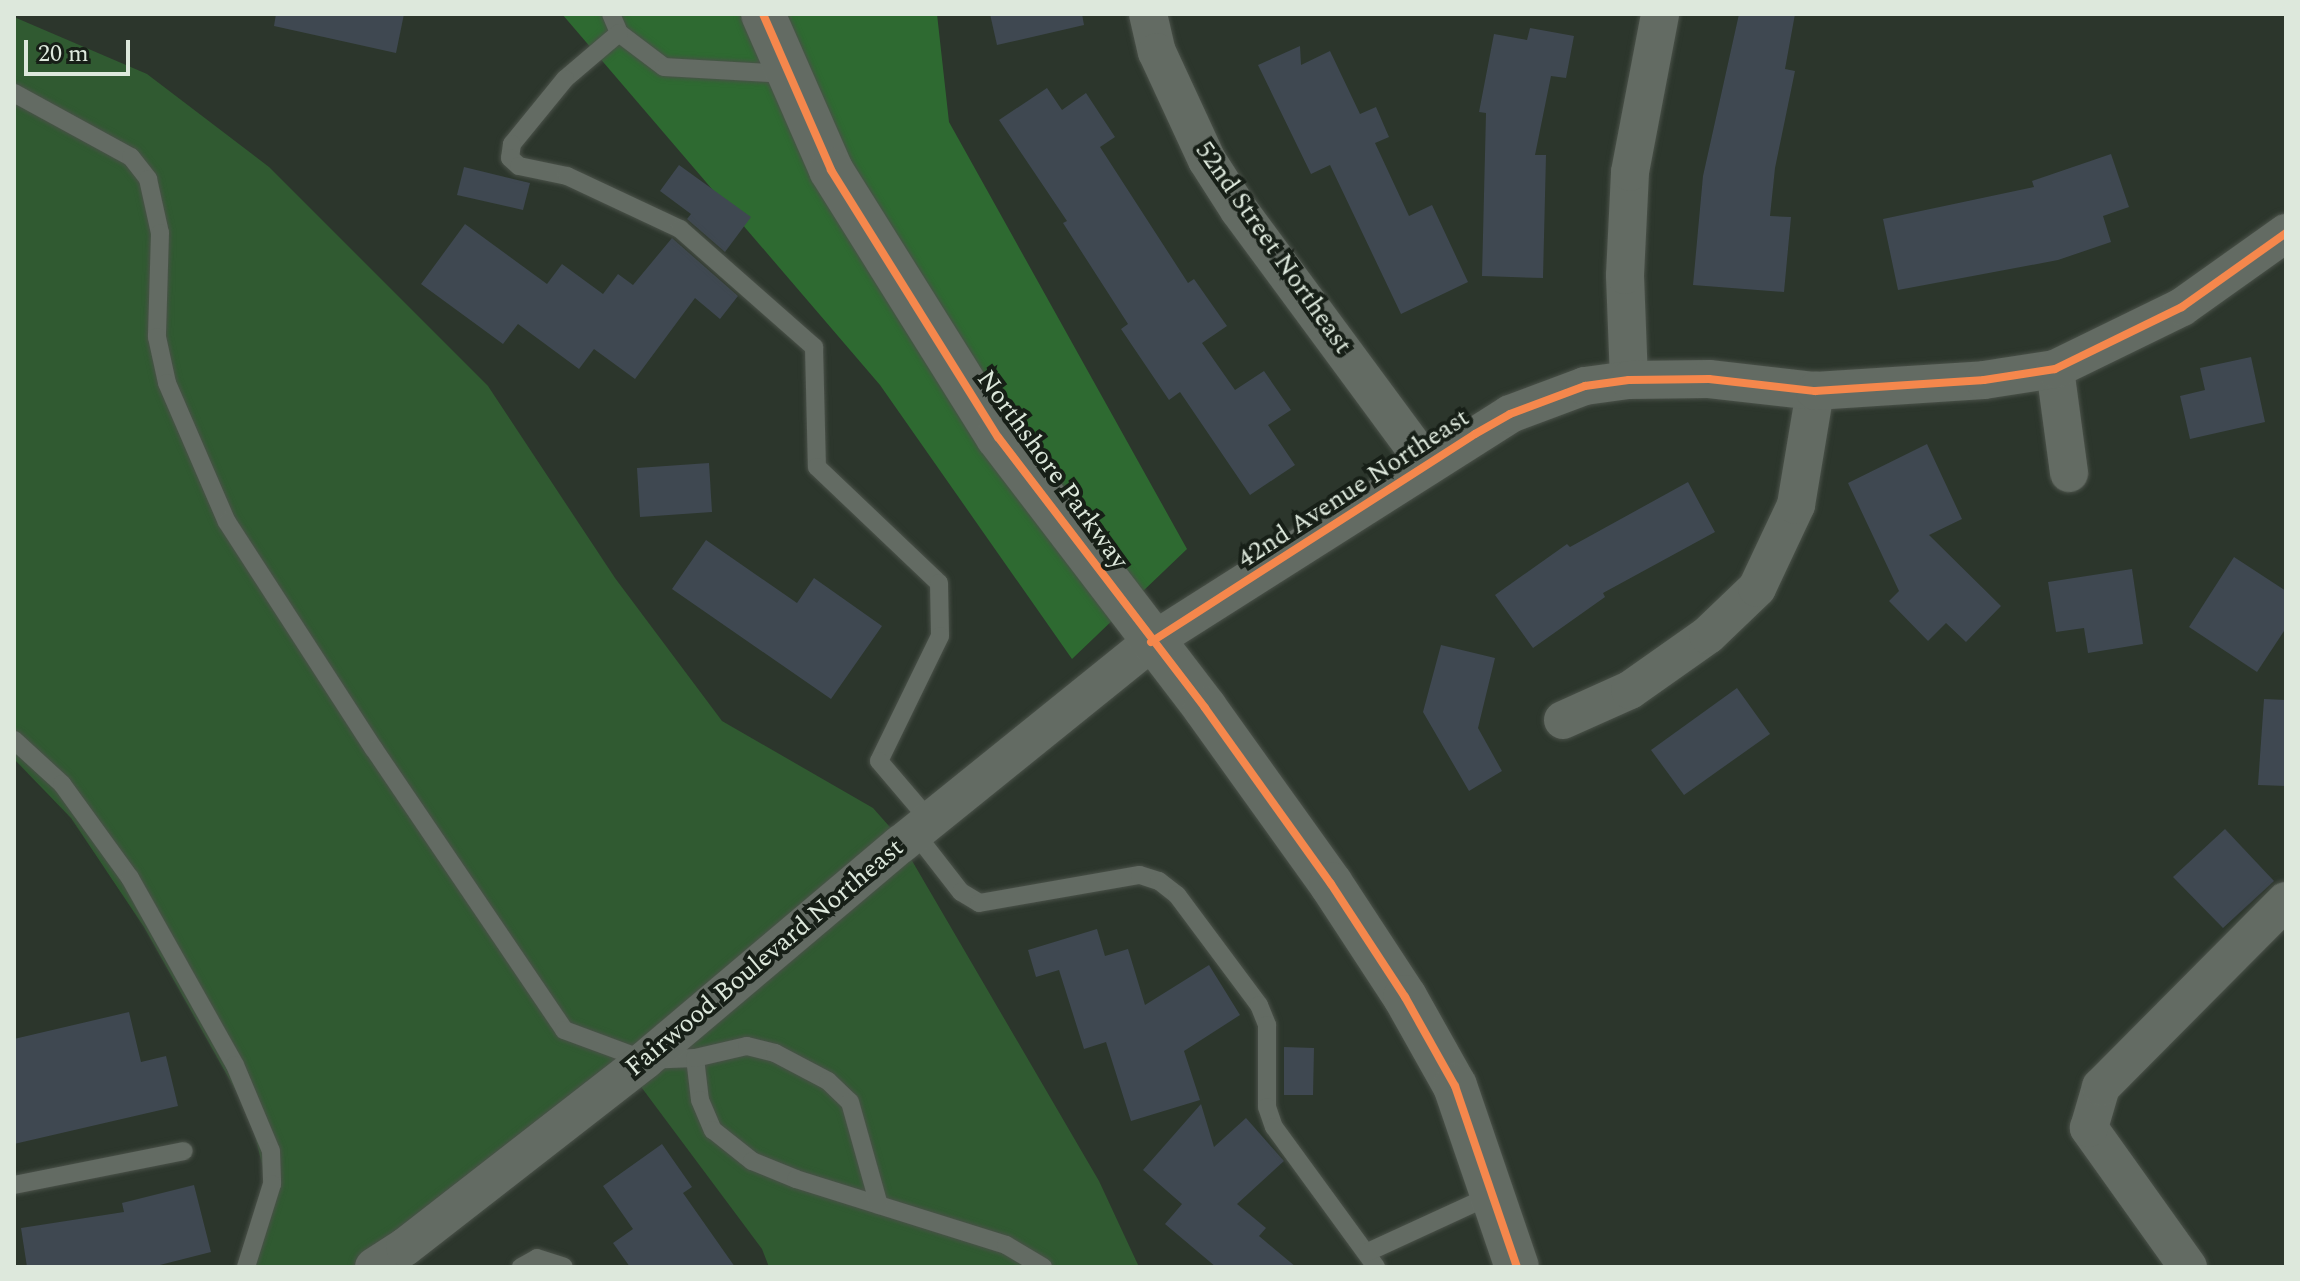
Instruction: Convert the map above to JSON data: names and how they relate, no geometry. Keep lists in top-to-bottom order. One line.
{"streets":{"street":["52nd Street Northeast","Northshore Parkway","42nd Avenue Northeast","Fairwood Boulevard Northeast"]},"crossings":[["52nd Street Northeast","42nd Avenue Northeast"],["Northshore Parkway","42nd Avenue Northeast"],["Northshore Parkway","Fairwood Boulevard Northeast"],["42nd Avenue Northeast","Fairwood Boulevard Northeast"]],"scale_bar":"20 m"}
